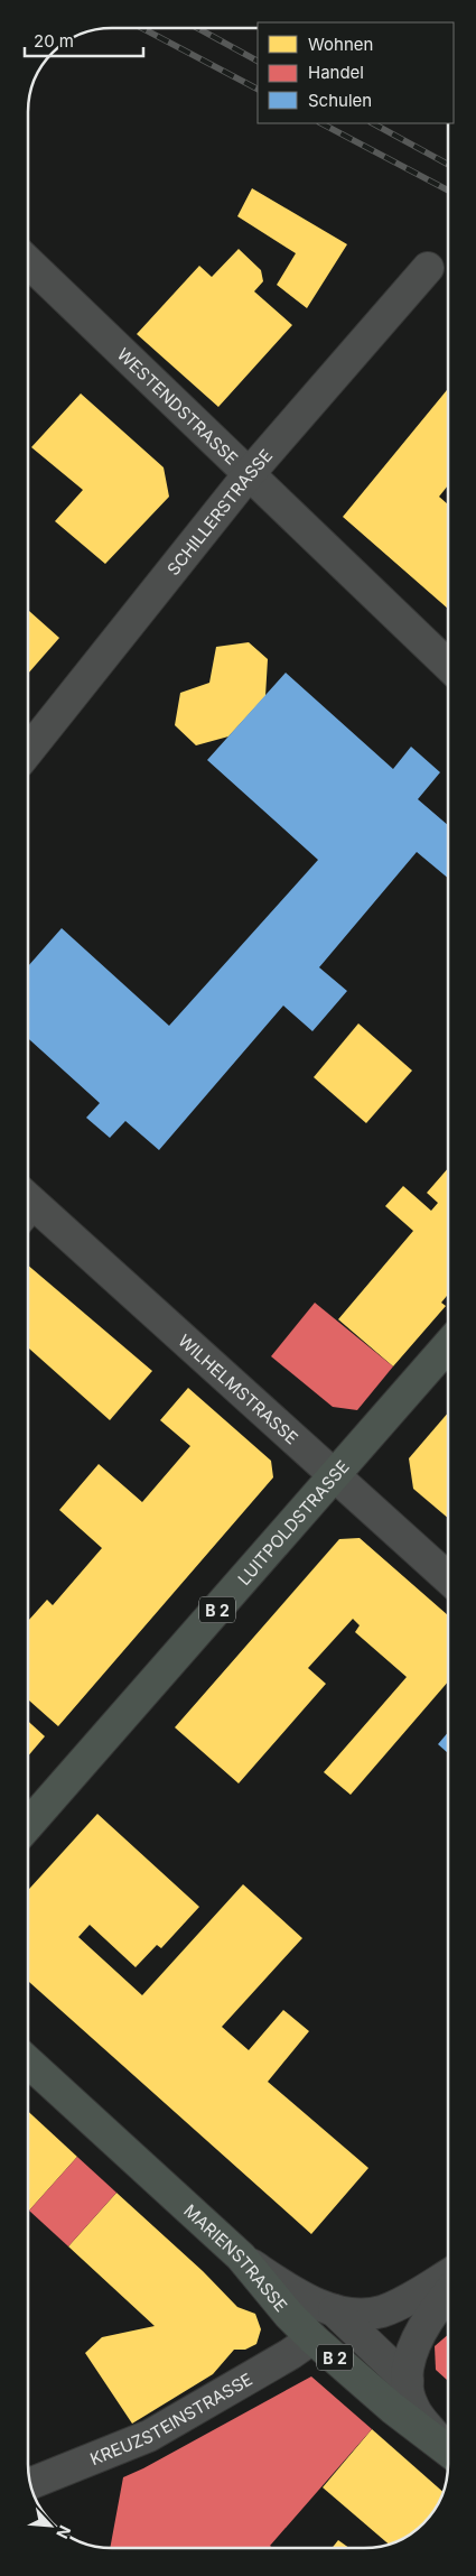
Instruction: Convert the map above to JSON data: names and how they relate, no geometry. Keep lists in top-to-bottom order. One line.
{"streets":{"main road":["LUITPOLDSTRASSE","B 2","MARIENSTRASSE"],"street":["WESTENDSTRASSE","SCHILLERSTRASSE","WILHELMSTRASSE","KREUZSTEINSTRASSE"]},"crossings":[["WESTENDSTRASSE","SCHILLERSTRASSE"],["WILHELMSTRASSE","LUITPOLDSTRASSE"],["MARIENSTRASSE","KREUZSTEINSTRASSE"]],"legend":["Wohnen","Handel","Schulen"],"scale_bar":"20 m","north":"bottom right"}
